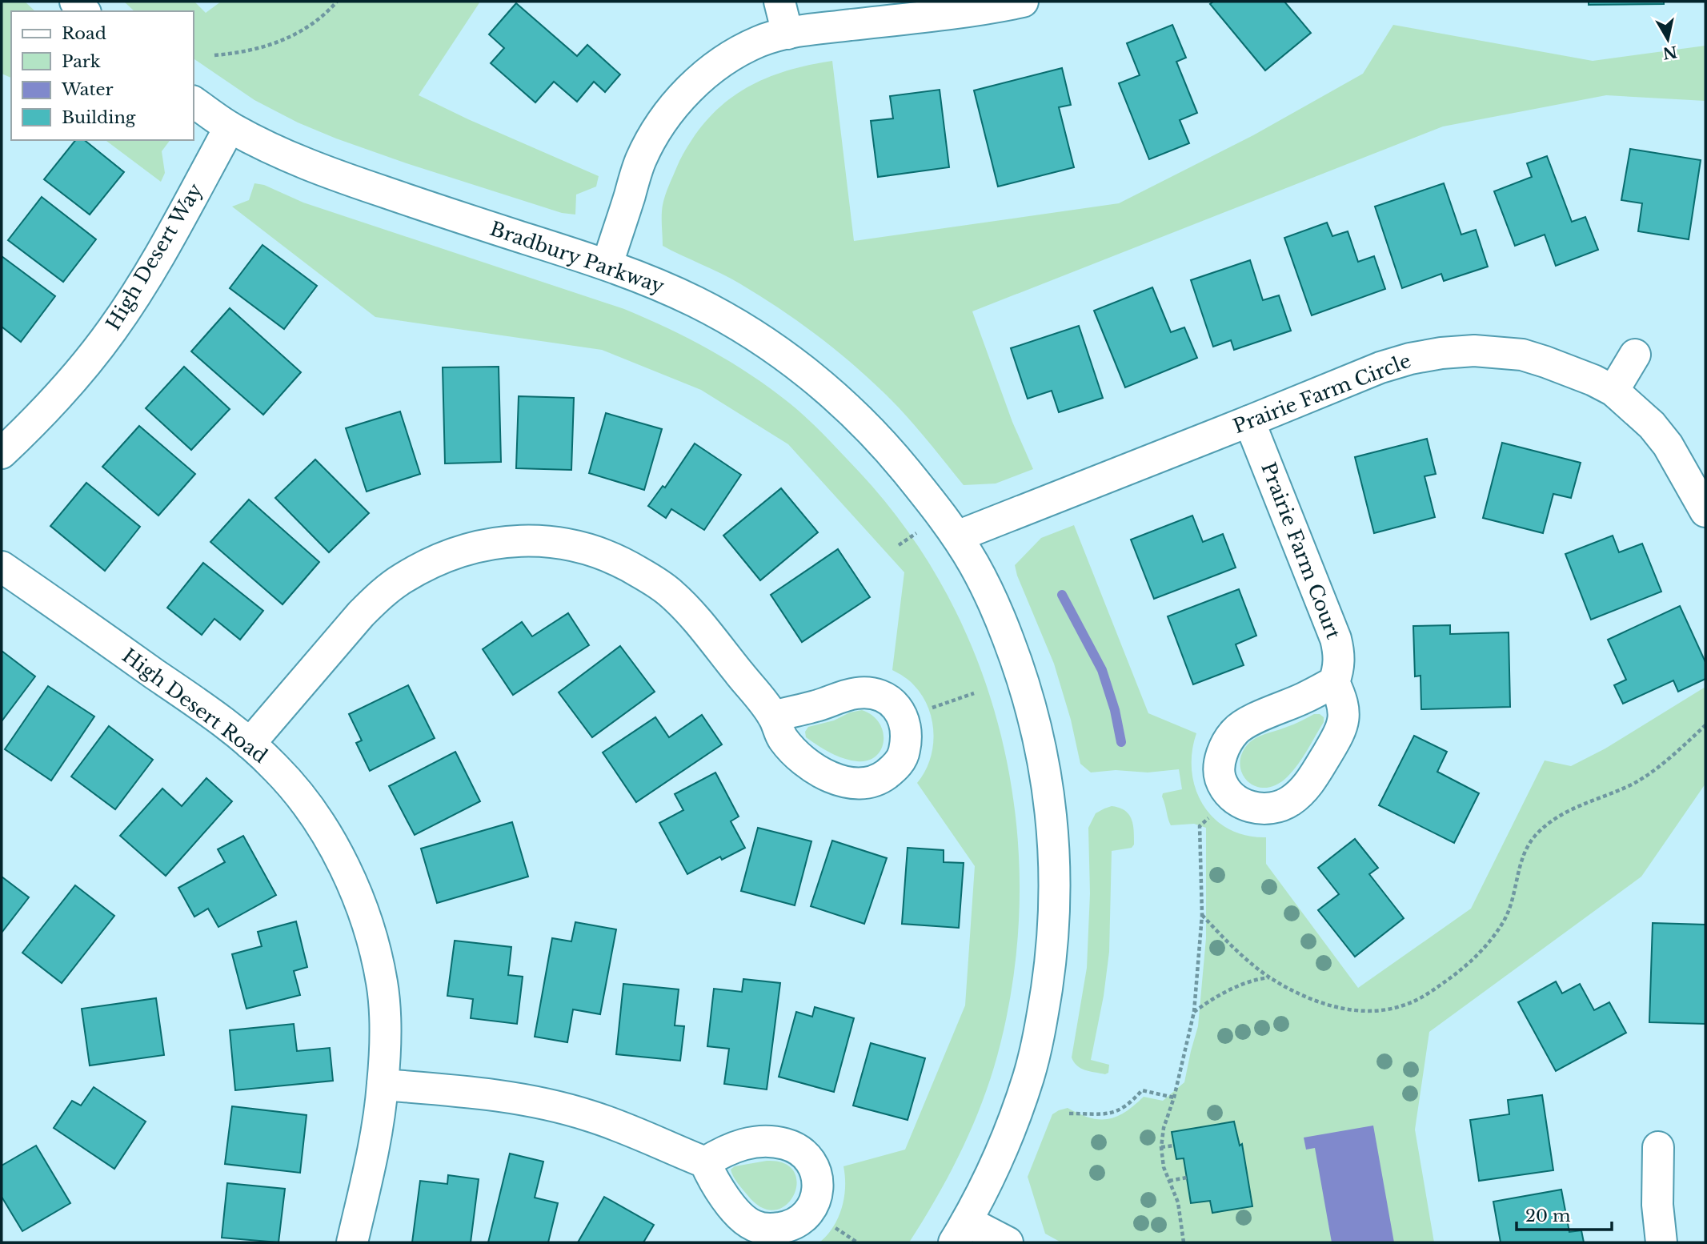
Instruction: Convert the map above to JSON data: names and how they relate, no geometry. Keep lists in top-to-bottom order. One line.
{"streets":{"street":["High Desert Way","Bradbury Parkway","Prairie Farm Circle","Prairie Farm Court","High Desert Road"]},"crossings":[["High Desert Way","Bradbury Parkway"],["Bradbury Parkway","Prairie Farm Circle"],["Prairie Farm Circle","Prairie Farm Court"]],"legend":["Road","Park","Water","Building"],"scale_bar":"20 m","north":"bottom"}
